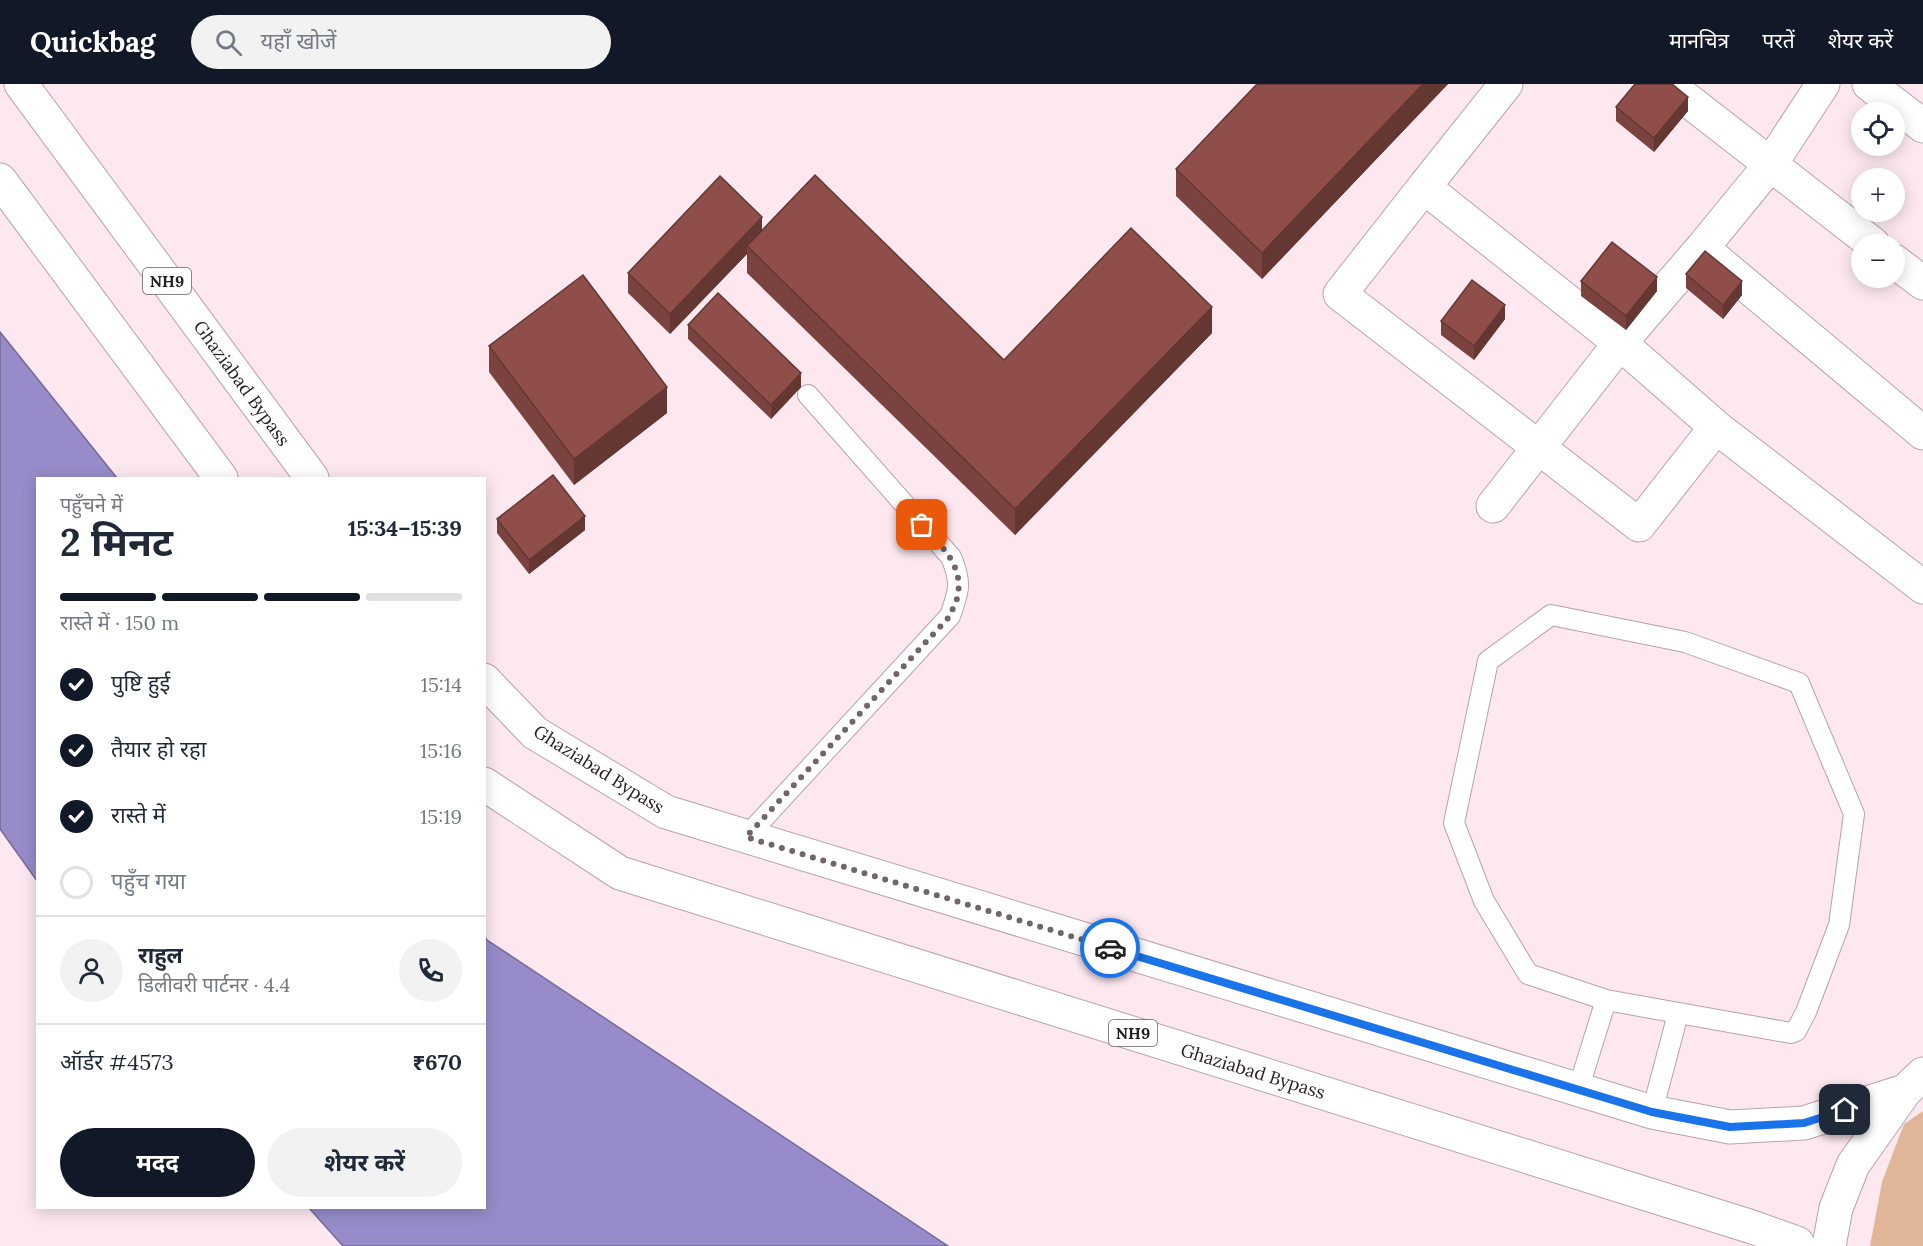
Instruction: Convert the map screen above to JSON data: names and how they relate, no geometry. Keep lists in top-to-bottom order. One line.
{"streets":{"main road":["NH9","Ghaziabad Bypass"]},"page":{"header":"Quickbag","search":"यहाँ खोजें","nav":["मानचित्र","परतें","शेयर करें"],"map_buttons":["+","−"],"heading":["2 मिनट","पहुँचने में","15:34–15:39"],"panel":["राहुल","डिलीवरी पार्टनर · 4.4","ऑर्डर #4573","₹670"],"bar":"रास्ते में · 150 m","list":[["पुष्टि हुई","15:14"],["तैयार हो रहा","15:16"],["रास्ते में","15:19"],"पहुँच गया"],"buttons":["मदद","शेयर करें"]}}
